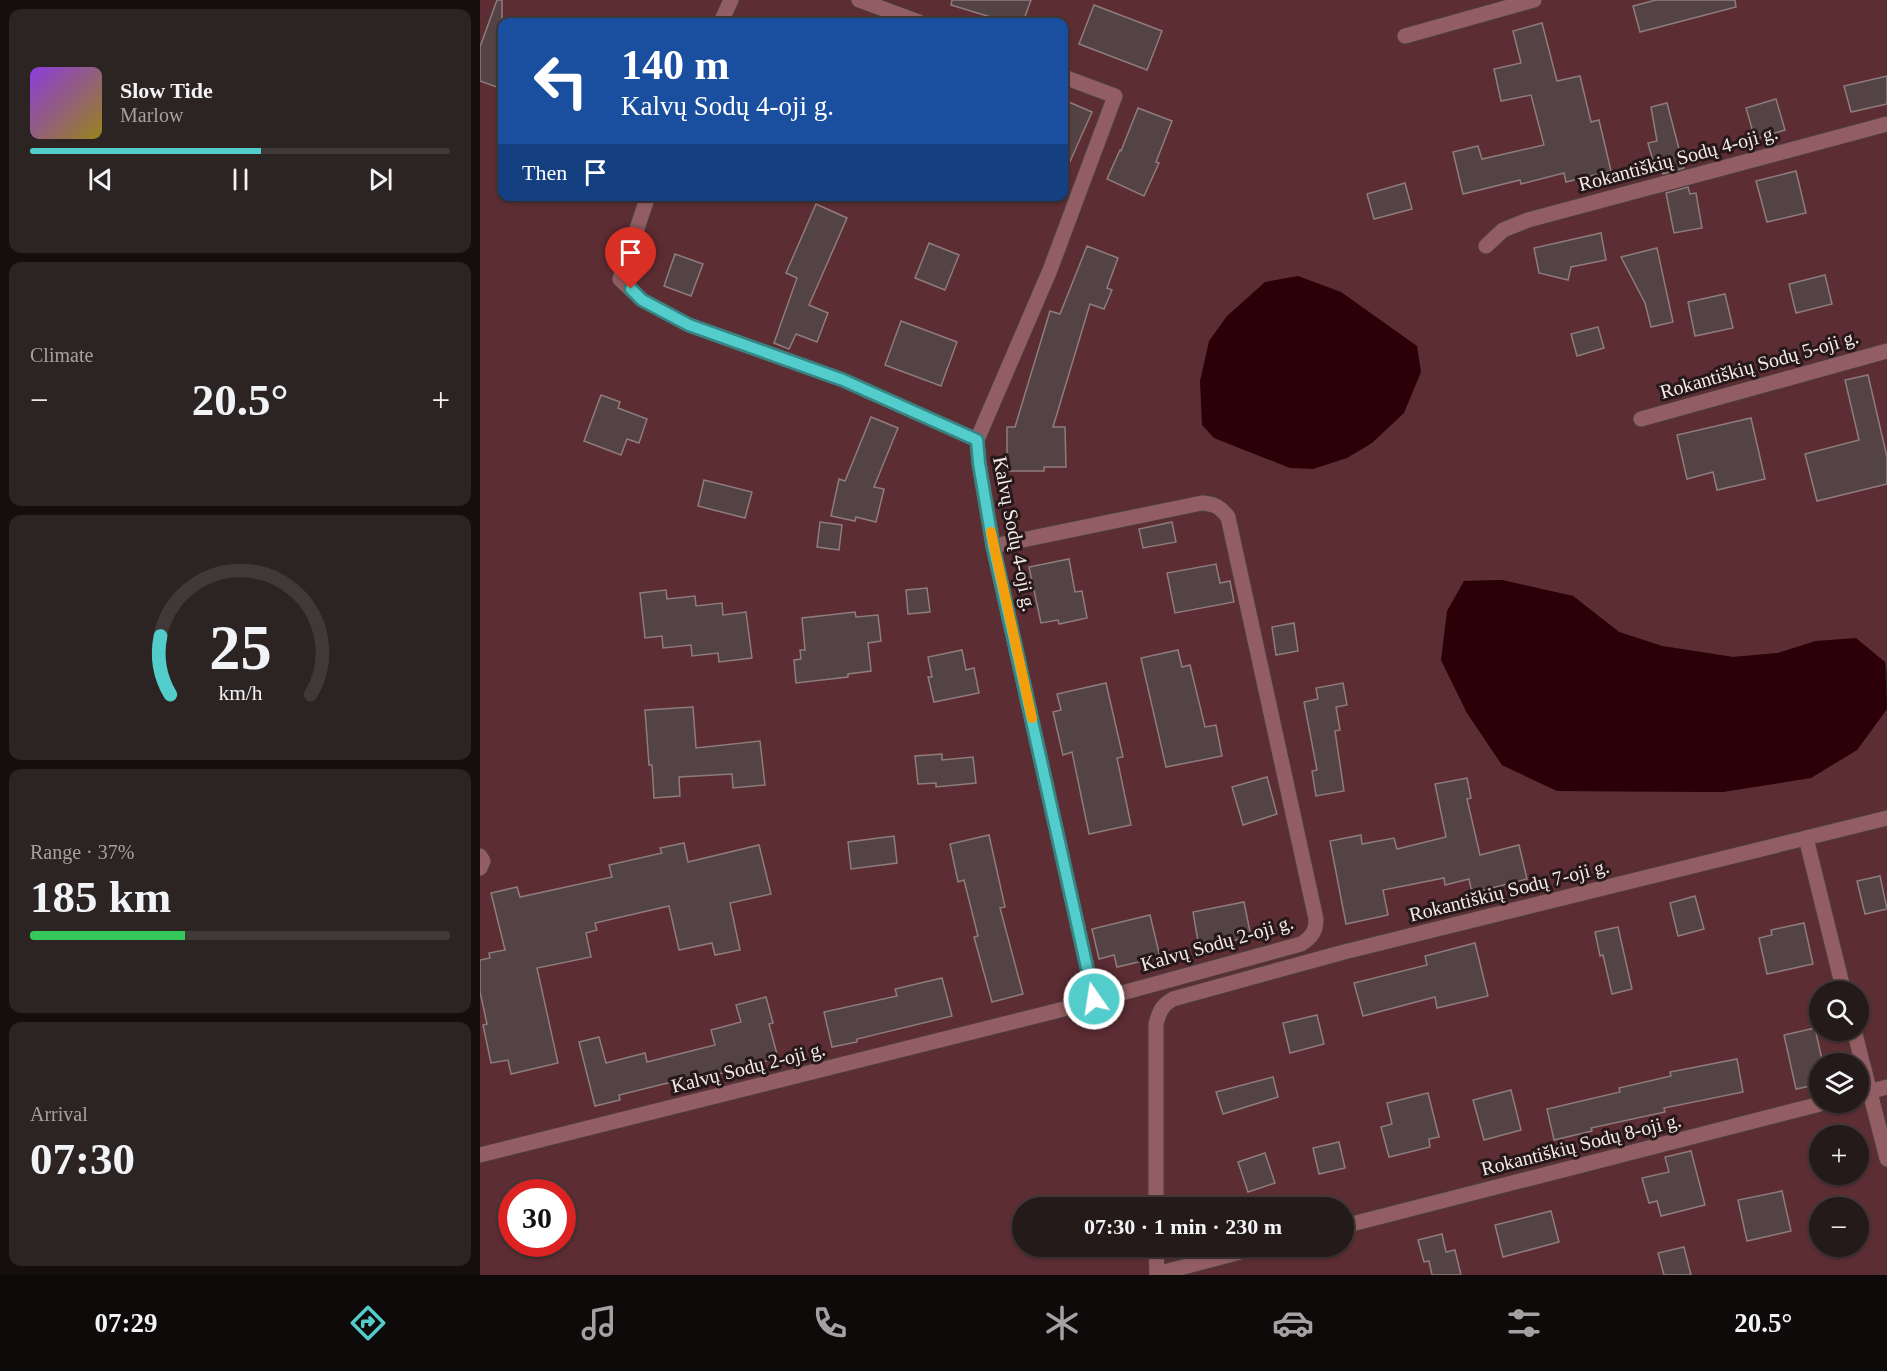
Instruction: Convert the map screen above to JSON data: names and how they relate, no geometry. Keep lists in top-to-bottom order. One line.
{"streets":{"street":["Rokantiškių Sodų 4-oji g.","Rokantiškių Sodų 5-oji g.","Kalvų Sodų 4-oji g.","Rokantiškių Sodų 7-oji g.","Kalvų Sodų 2-oji g.","Rokantiškių Sodų 8-oji g."]},"crossings":[["Kalvų Sodų 4-oji g.","Kalvų Sodų 2-oji g."]],"page":{"turn":["140 m","Kalvų Sodų 4-oji g."],"song":["Slow Tide","Marlow"],"then":"Then","tile":["Climate",["Range · 37%","185 km"],["Arrival","07:30"]],"heat":["−","20.5°","+"],"map_buttons":["+","−"],"limit":"30","trip":"07:30 · 1 min · 230 m","tabs":["07:29","20.5°"],"gauge":["25","km/h"]}}
